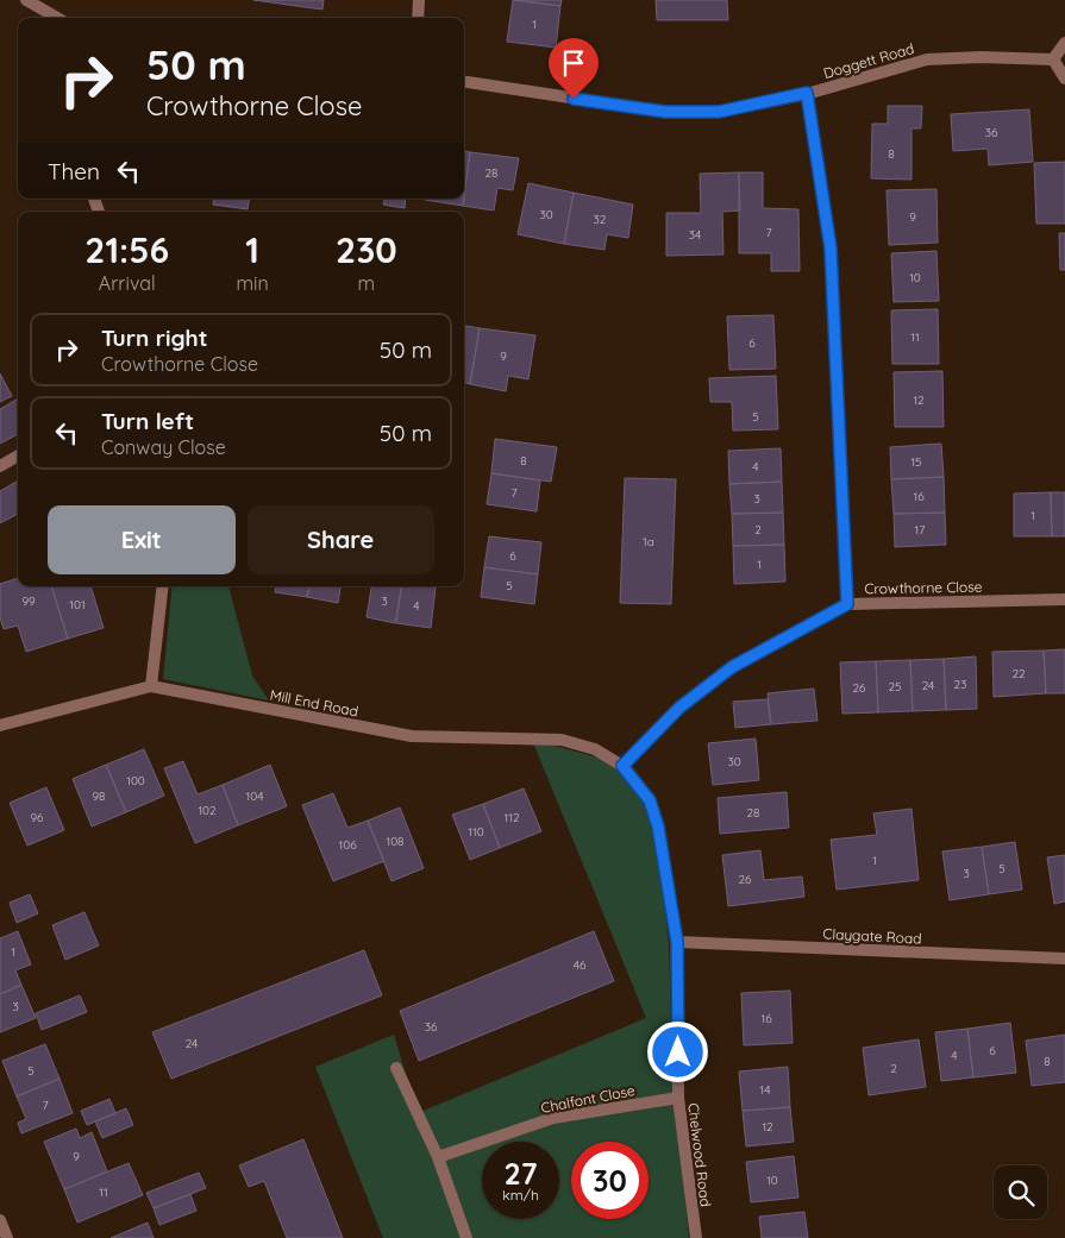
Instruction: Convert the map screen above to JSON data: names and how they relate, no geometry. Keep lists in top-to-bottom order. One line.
{"streets":{"street":["Doggett Road","Crowthorne Close","Mill End Road","Claygate Road","Chalfont Close","Chelwood Road"]},"crossings":[["Crowthorne Close","Mill End Road"],["Crowthorne Close","Chelwood Road"],["Mill End Road","Chelwood Road"],["Claygate Road","Chelwood Road"],["Chalfont Close","Chelwood Road"]],"house_numbers":["1","36","8","28","30","9","32","7","34","10","11","6","9","12","5","8","15","4","7","16","3","1","2","17","1a","6","1","5","99","3","101","4","22","23","24","25","26","30","100","98","104","102","28","96","112","110","108","106","1","5","3","26","1","46","3","16","36","24","6","4","8","2","5","14","7","12","9","10","11"],"page":{"turn":["50 m","Crowthorne Close"],"then":"Then","eta":["21:56","Arrival","1","min","230","m"],"list":[{"name":"Turn right","note":"Crowthorne Close","value":"50 m"},{"name":"Turn left","note":"Conway Close","value":"50 m"}],"buttons":["Exit","Share"],"speed":"27 km/h","limit":"30"}}
